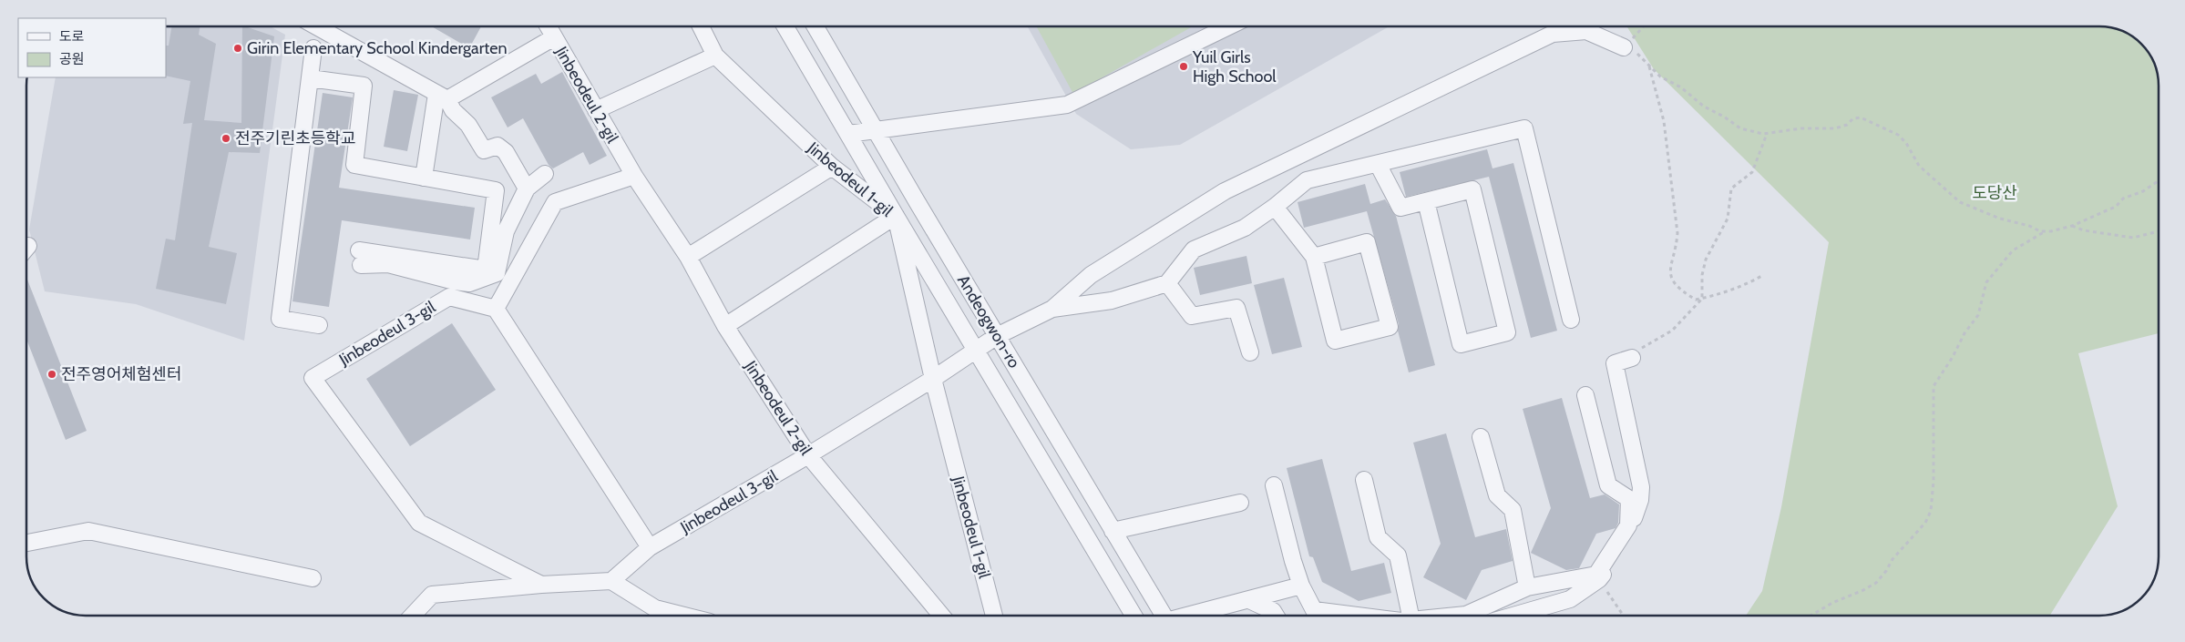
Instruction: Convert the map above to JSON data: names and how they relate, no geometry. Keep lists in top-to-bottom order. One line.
{"streets":{"street":["Jinbeodeul 2-gil","Jinbeodeul 1-gil","Andeogwon-ro","Jinbeodeul 3-gil"]},"crossings":[["Jinbeodeul 2-gil","Jinbeodeul 3-gil"],["Jinbeodeul 1-gil","Andeogwon-ro"]],"parks":["도당산"],"places":["Girin Elementary School Kindergarten","Yuil Girls High School","전주기린초등학교","전주영어체험센터"],"legend":["도로","공원"]}
